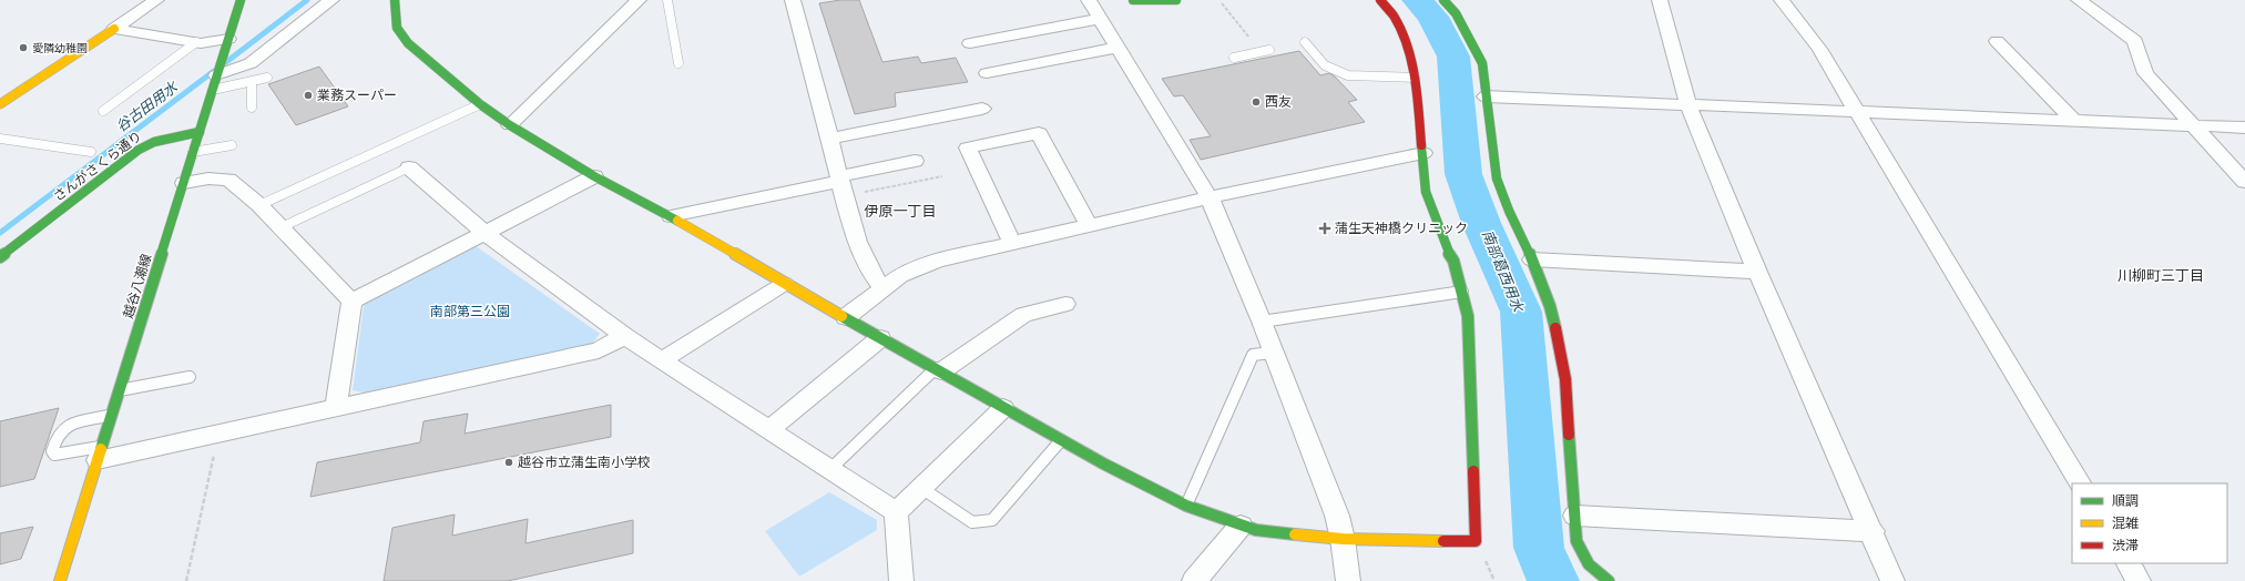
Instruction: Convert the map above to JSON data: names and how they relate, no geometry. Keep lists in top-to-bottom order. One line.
{"streets":{"street":["さんがさくら通り","越谷八潮線"]},"crossings":[["さんがさくら通り","越谷八潮線"]],"districts":["伊原一丁目","川柳町三丁目"],"water":["谷古田用水","南部葛西用水"],"parks":["南部第三公園"],"places":{"other":["愛隣幼稚園","業務スーパー","西友","越谷市立蒲生南小学校"],"health":["蒲生天神橋クリニック"]},"legend":["順調","混雑","渋滞"]}
